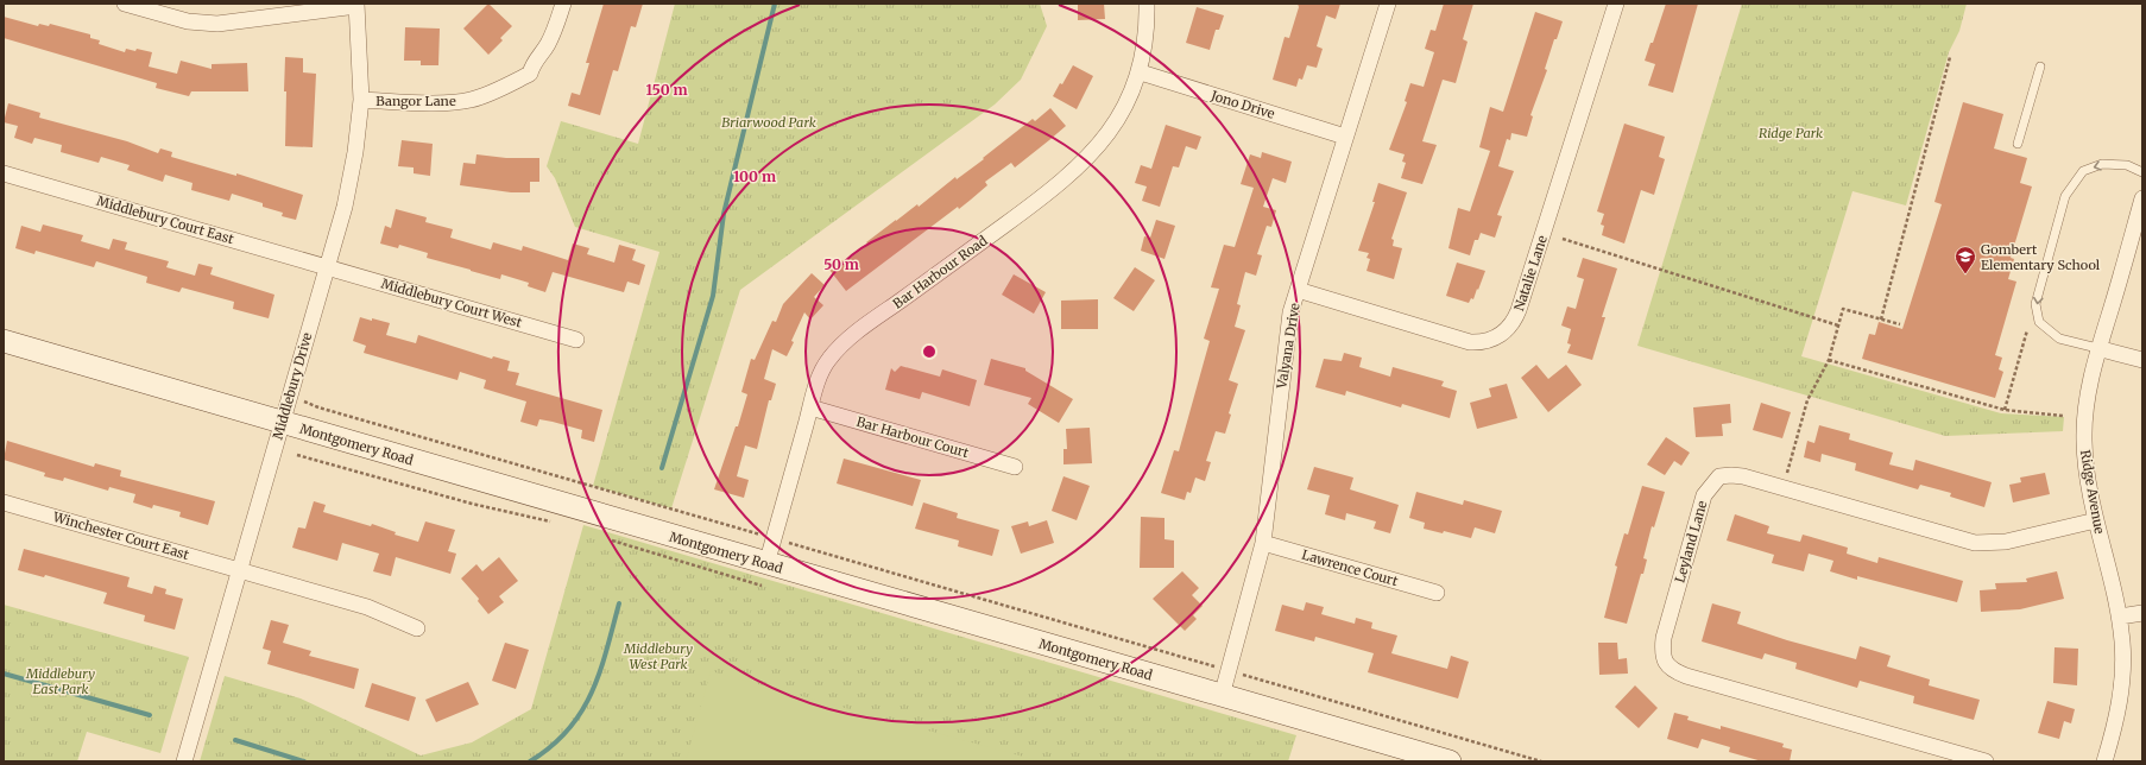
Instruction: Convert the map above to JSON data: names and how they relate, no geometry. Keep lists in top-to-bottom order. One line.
{"streets":{"street":["Bangor Lane","Jono Drive","Middlebury Court East","Bar Harbour Road","Natalie Lane","Middlebury Court West","Valyana Drive","Middlebury Drive","Bar Harbour Court","Montgomery Road","Ridge Avenue","Winchester Court East","Leyland Lane","Lawrence Court"]},"crossings":[["Bangor Lane","Middlebury Drive"],["Jono Drive","Bar Harbour Road"],["Jono Drive","Valyana Drive"],["Middlebury Court East","Middlebury Court West"],["Middlebury Court East","Middlebury Drive"],["Bar Harbour Road","Bar Harbour Court"],["Bar Harbour Road","Montgomery Road"],["Natalie Lane","Valyana Drive"],["Middlebury Court West","Middlebury Drive"],["Valyana Drive","Montgomery Road"],["Valyana Drive","Lawrence Court"],["Middlebury Drive","Montgomery Road"],["Middlebury Drive","Winchester Court East"],["Ridge Avenue","Leyland Lane"]],"parks":["Briarwood Park","Ridge Park","Middlebury West Park","Middlebury East Park"],"places":{"school or university":["Gombert Elementary School"]},"rings":["150 m","100 m","50 m"]}
